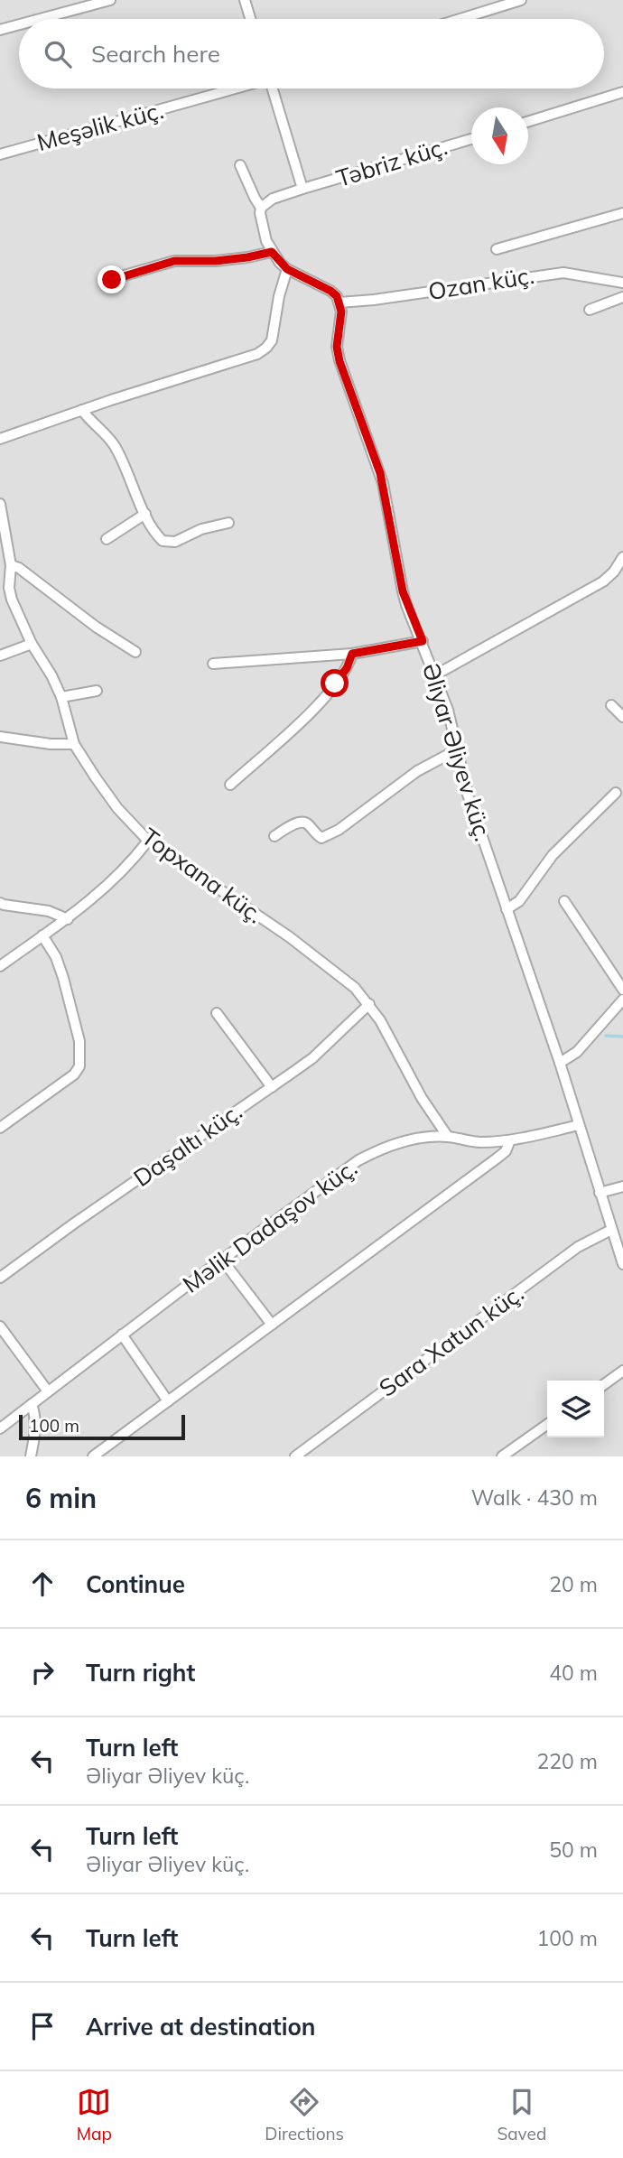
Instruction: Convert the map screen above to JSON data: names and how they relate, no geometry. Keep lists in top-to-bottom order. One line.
{"streets":{"street":["Meşəlik küç.","Təbriz küç.","Ozan küç.","Əliyar Əliyev küç.","Topxana küç.","Daşaltı küç.","Məlik Dadaşov küç.","Sara Xatun küç."]},"crossings":[["Ozan küç.","Əliyar Əliyev küç."],["Əliyar Əliyev küç.","Məlik Dadaşov küç."],["Əliyar Əliyev küç.","Sara Xatun küç."],["Topxana küç.","Daşaltı küç."],["Topxana küç.","Məlik Dadaşov küç."]],"scale_bar":"100 m","north":"bottom","page":{"search":"Search here","scale":"100 m","heading":["6 min","Walk · 430 m"],"list":[["Continue","20 m"],["Turn right","40 m"],["Turn left","Əliyar Əliyev küç.","220 m"],["Turn left","Əliyar Əliyev küç.","50 m"],["Turn left","100 m"],"Arrive at destination"],"nav":["Map","Directions","Saved"]}}
